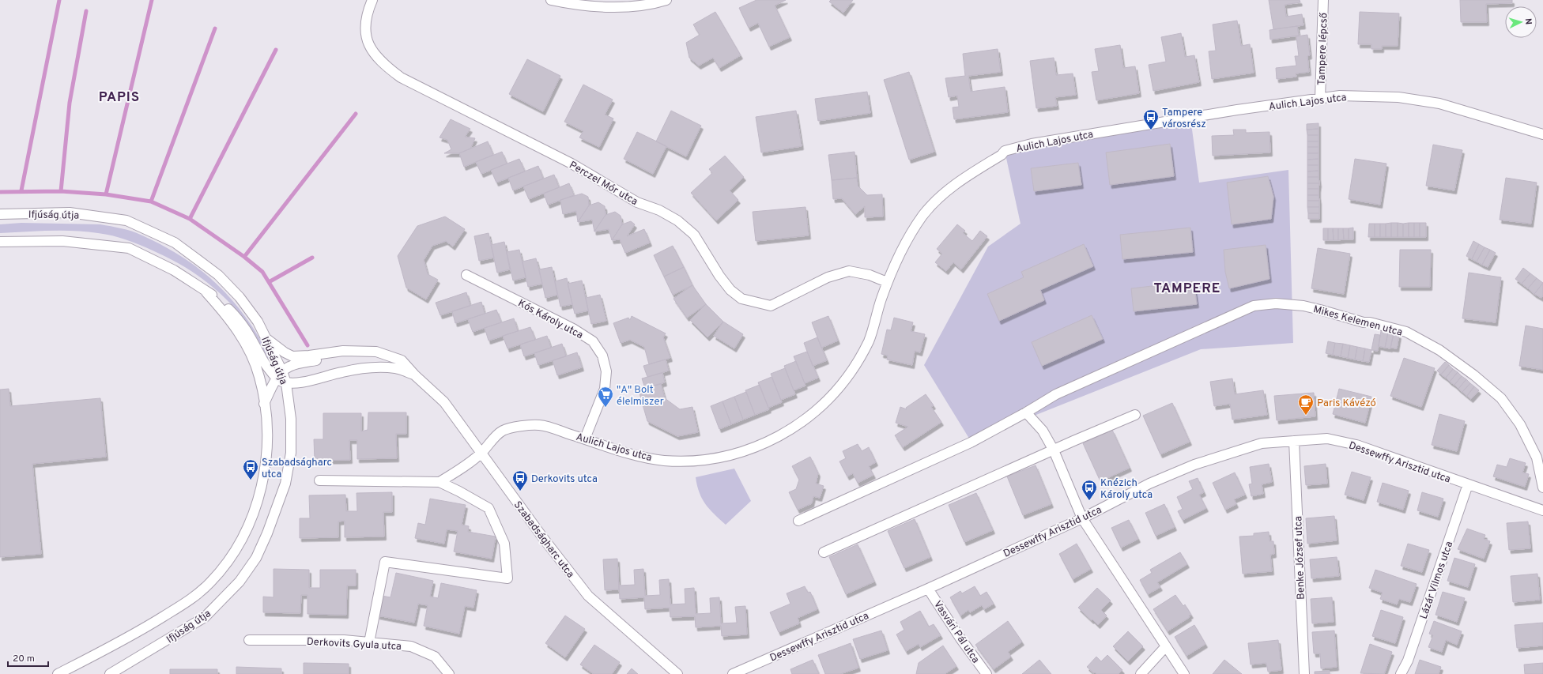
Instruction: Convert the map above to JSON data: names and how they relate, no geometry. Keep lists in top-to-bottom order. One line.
{"streets":{"street":["Tampere lépcső","Aulich Lajos utca","Perczel Mór utca","Ifjúság útja","Kós Károly utca","Mikes Kelemen utca","Dessewffy Arisztid utca","Szabadságharc utca","Benke József utca","Lázár Vilmos utca","Vasvári Pál utca","Derkovits Gyula utca"]},"crossings":[["Tampere lépcső","Aulich Lajos utca"],["Aulich Lajos utca","Perczel Mór utca"],["Aulich Lajos utca","Kós Károly utca"],["Aulich Lajos utca","Szabadságharc utca"],["Ifjúság útja","Szabadságharc utca"],["Dessewffy Arisztid utca","Benke József utca"],["Dessewffy Arisztid utca","Lázár Vilmos utca"],["Dessewffy Arisztid utca","Vasvári Pál utca"]],"districts":["PAPIS","TAMPERE"],"places":{"bus stop":["Tampere városrész","Szabadságharc utca","Derkovits utca","Knézich Károly utca"],"supermarket":["\"A\" Bolt élelmiszer"],"cafe":["Paris Kávézó"]},"scale_bar":"20 m","north":"right"}
